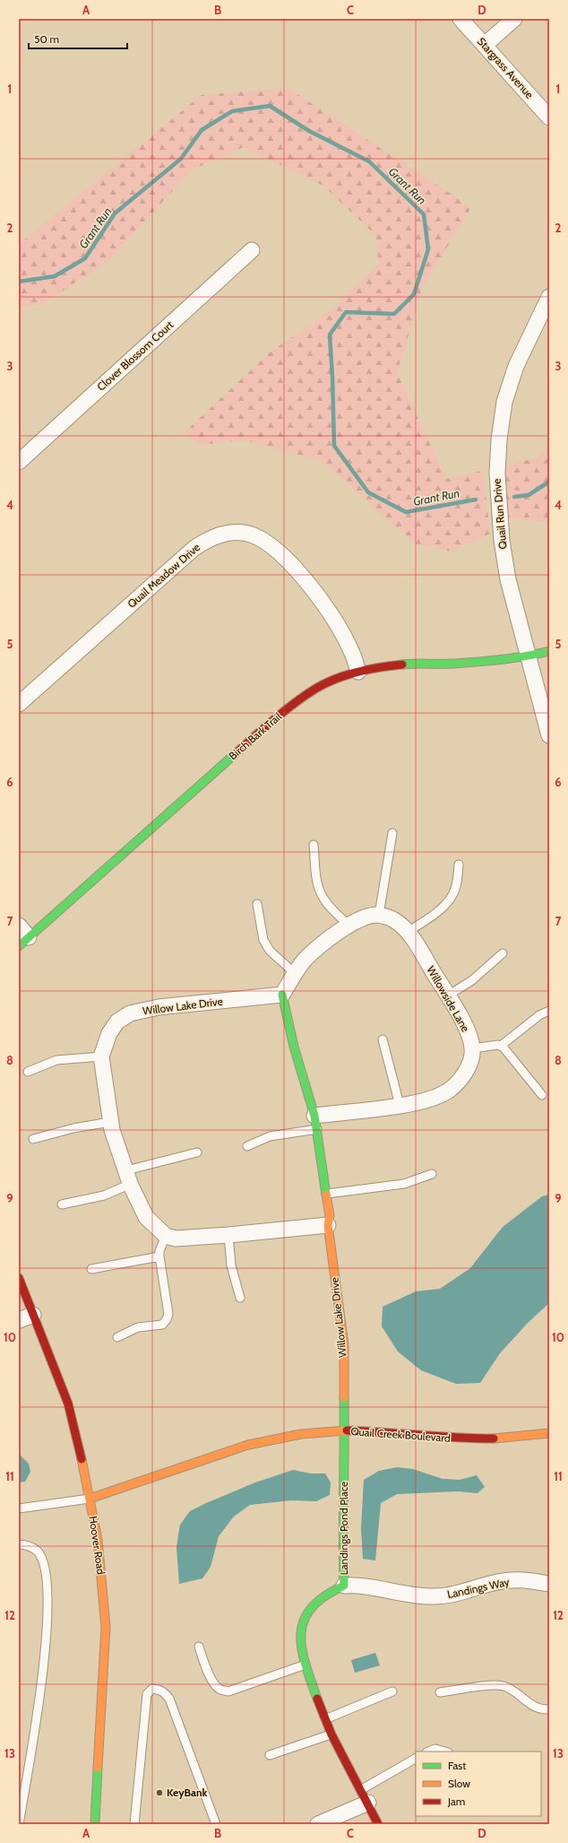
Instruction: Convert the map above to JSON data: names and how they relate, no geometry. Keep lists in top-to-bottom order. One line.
{"streets":{"street":["Stargrass Avenue","Clover Blossom Court","Quail Run Drive","Quail Meadow Drive","Birch Bark Trail","Willowside Lane","Willow Lake Drive","Quail Creek Boulevard","Landings Pond Place","Hoover Road","Landings Way"]},"crossings":[["Quail Run Drive","Birch Bark Trail"],["Quail Meadow Drive","Birch Bark Trail"],["Willow Lake Drive","Quail Creek Boulevard"],["Willow Lake Drive","Landings Pond Place"],["Quail Creek Boulevard","Landings Pond Place"],["Quail Creek Boulevard","Hoover Road"],["Landings Pond Place","Landings Way"]],"water":["Grant Run"],"places":["KeyBank"],"legend":["Fast","Slow","Jam"],"scale_bar":"50 m","grid":{"columns":["A","B","C","D"],"rows":["1","2","3","4","5","6","7","8","9","10","11","12","13"]}}
